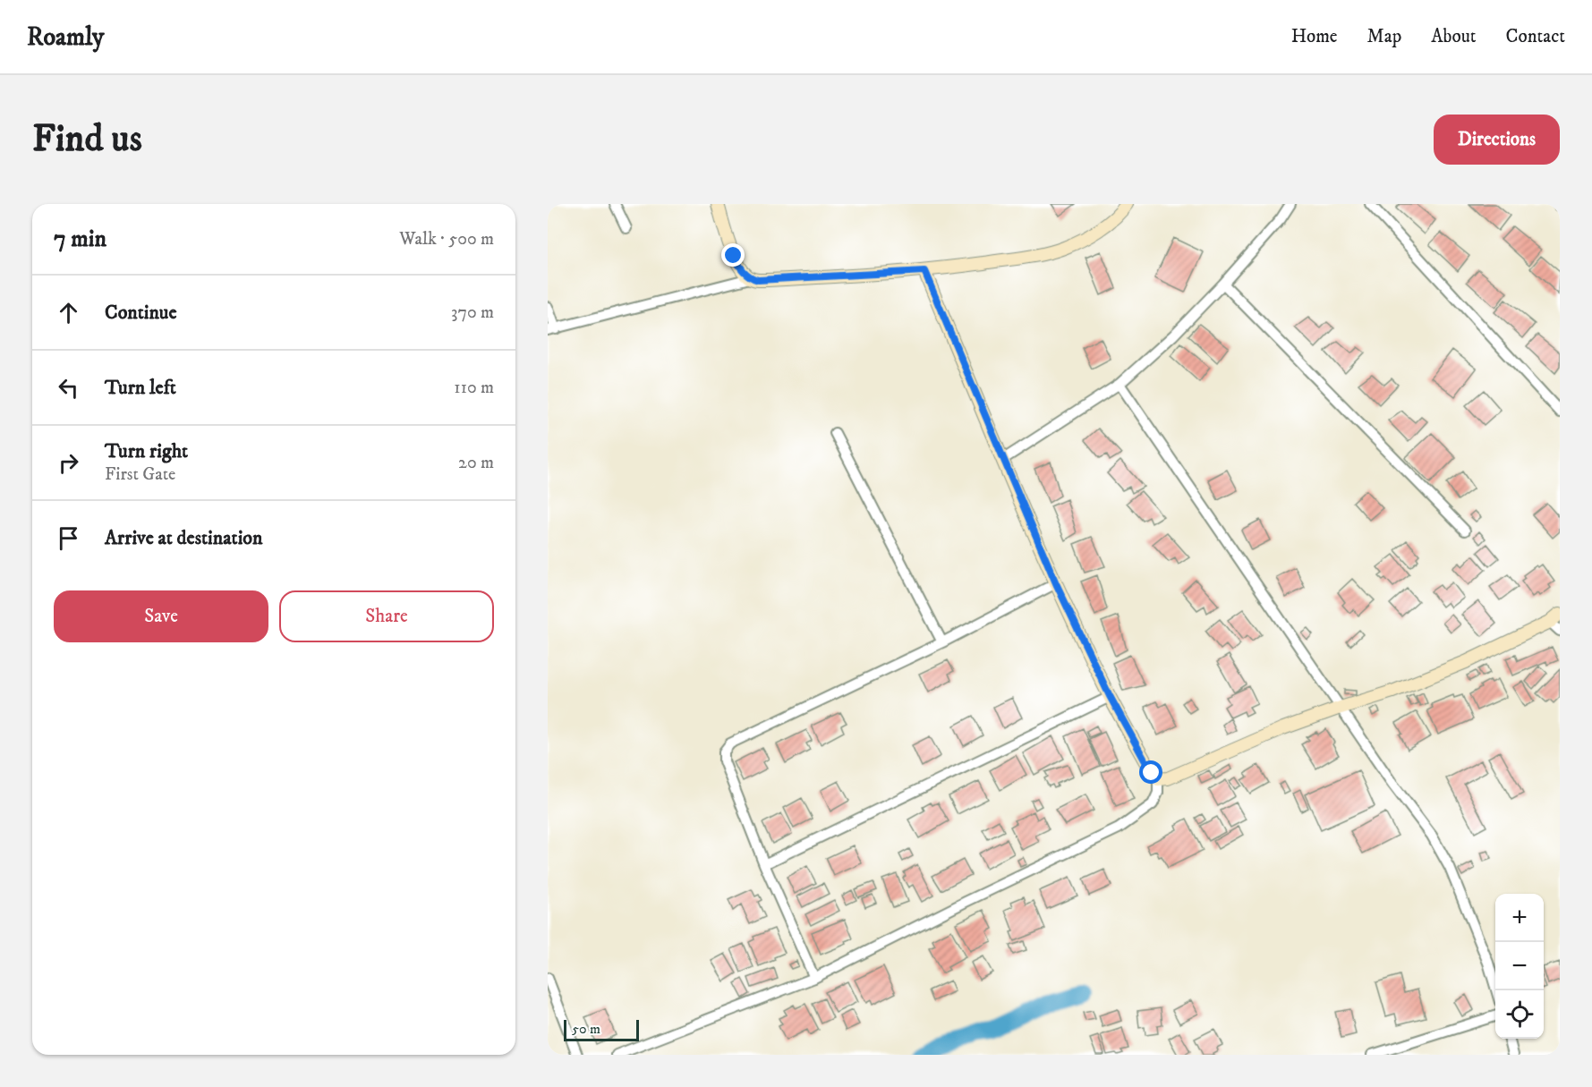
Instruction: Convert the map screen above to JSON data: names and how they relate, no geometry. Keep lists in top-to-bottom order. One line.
{"scale_bar":"50 m","page":{"header":"Roamly","nav":["Home","Map","About","Contact"],"buttons":["Directions",["Save","Share"]],"title":"Find us","heading":["7 min","Walk · 500 m"],"list":[["Continue","370 m"],["Turn left","110 m"],["Turn right","First Gate","20 m"],"Arrive at destination"],"map_buttons":["+","−"],"scale":"50 m"}}
